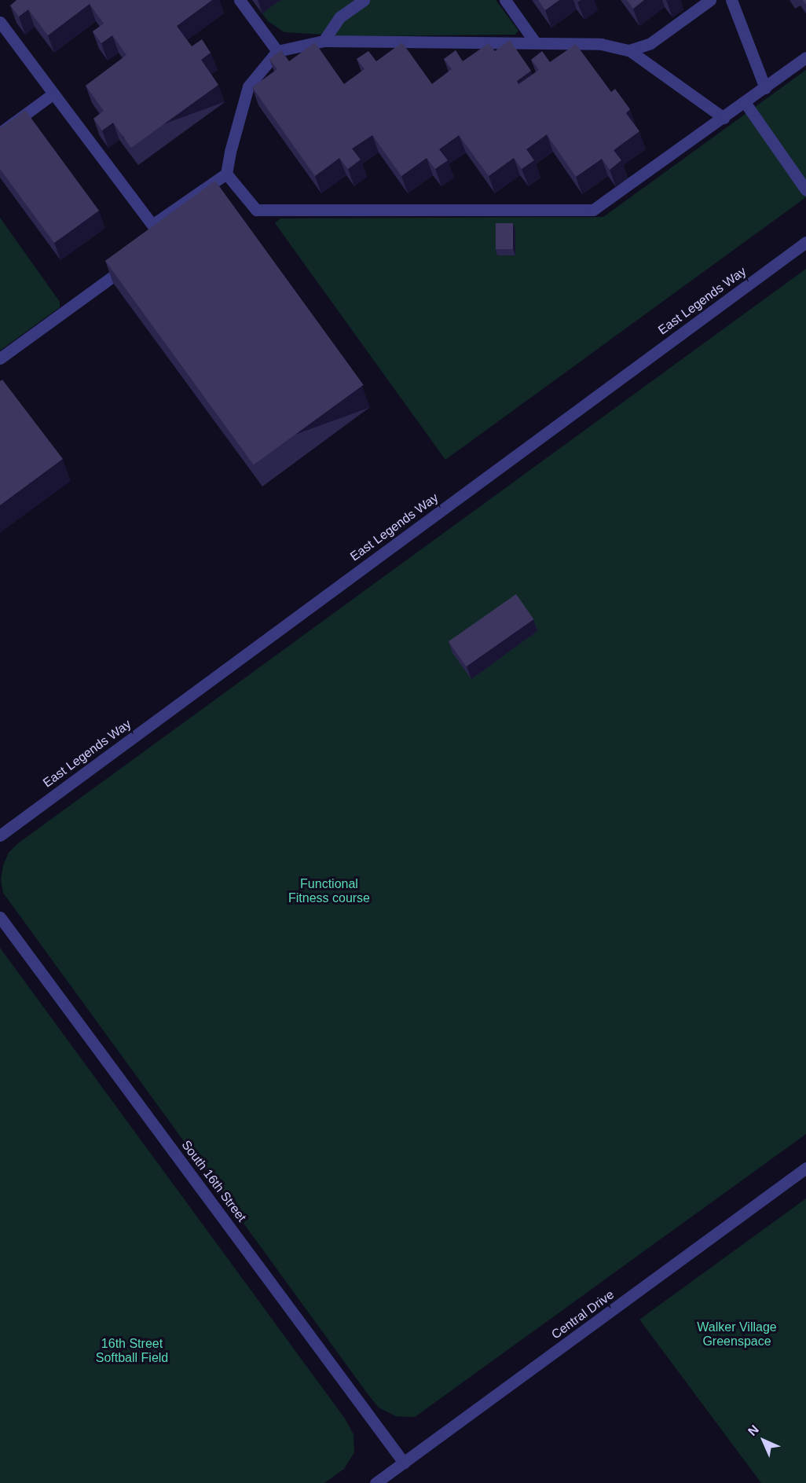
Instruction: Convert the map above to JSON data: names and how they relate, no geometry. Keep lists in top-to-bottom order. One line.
{"streets":{"street":["East Legends Way","South 16th Street","Central Drive"]},"crossings":[["South 16th Street","Central Drive"]],"parks":["Functional Fitness course","Walker Village Greenspace","16th Street Softball Field"],"north":"top left"}
